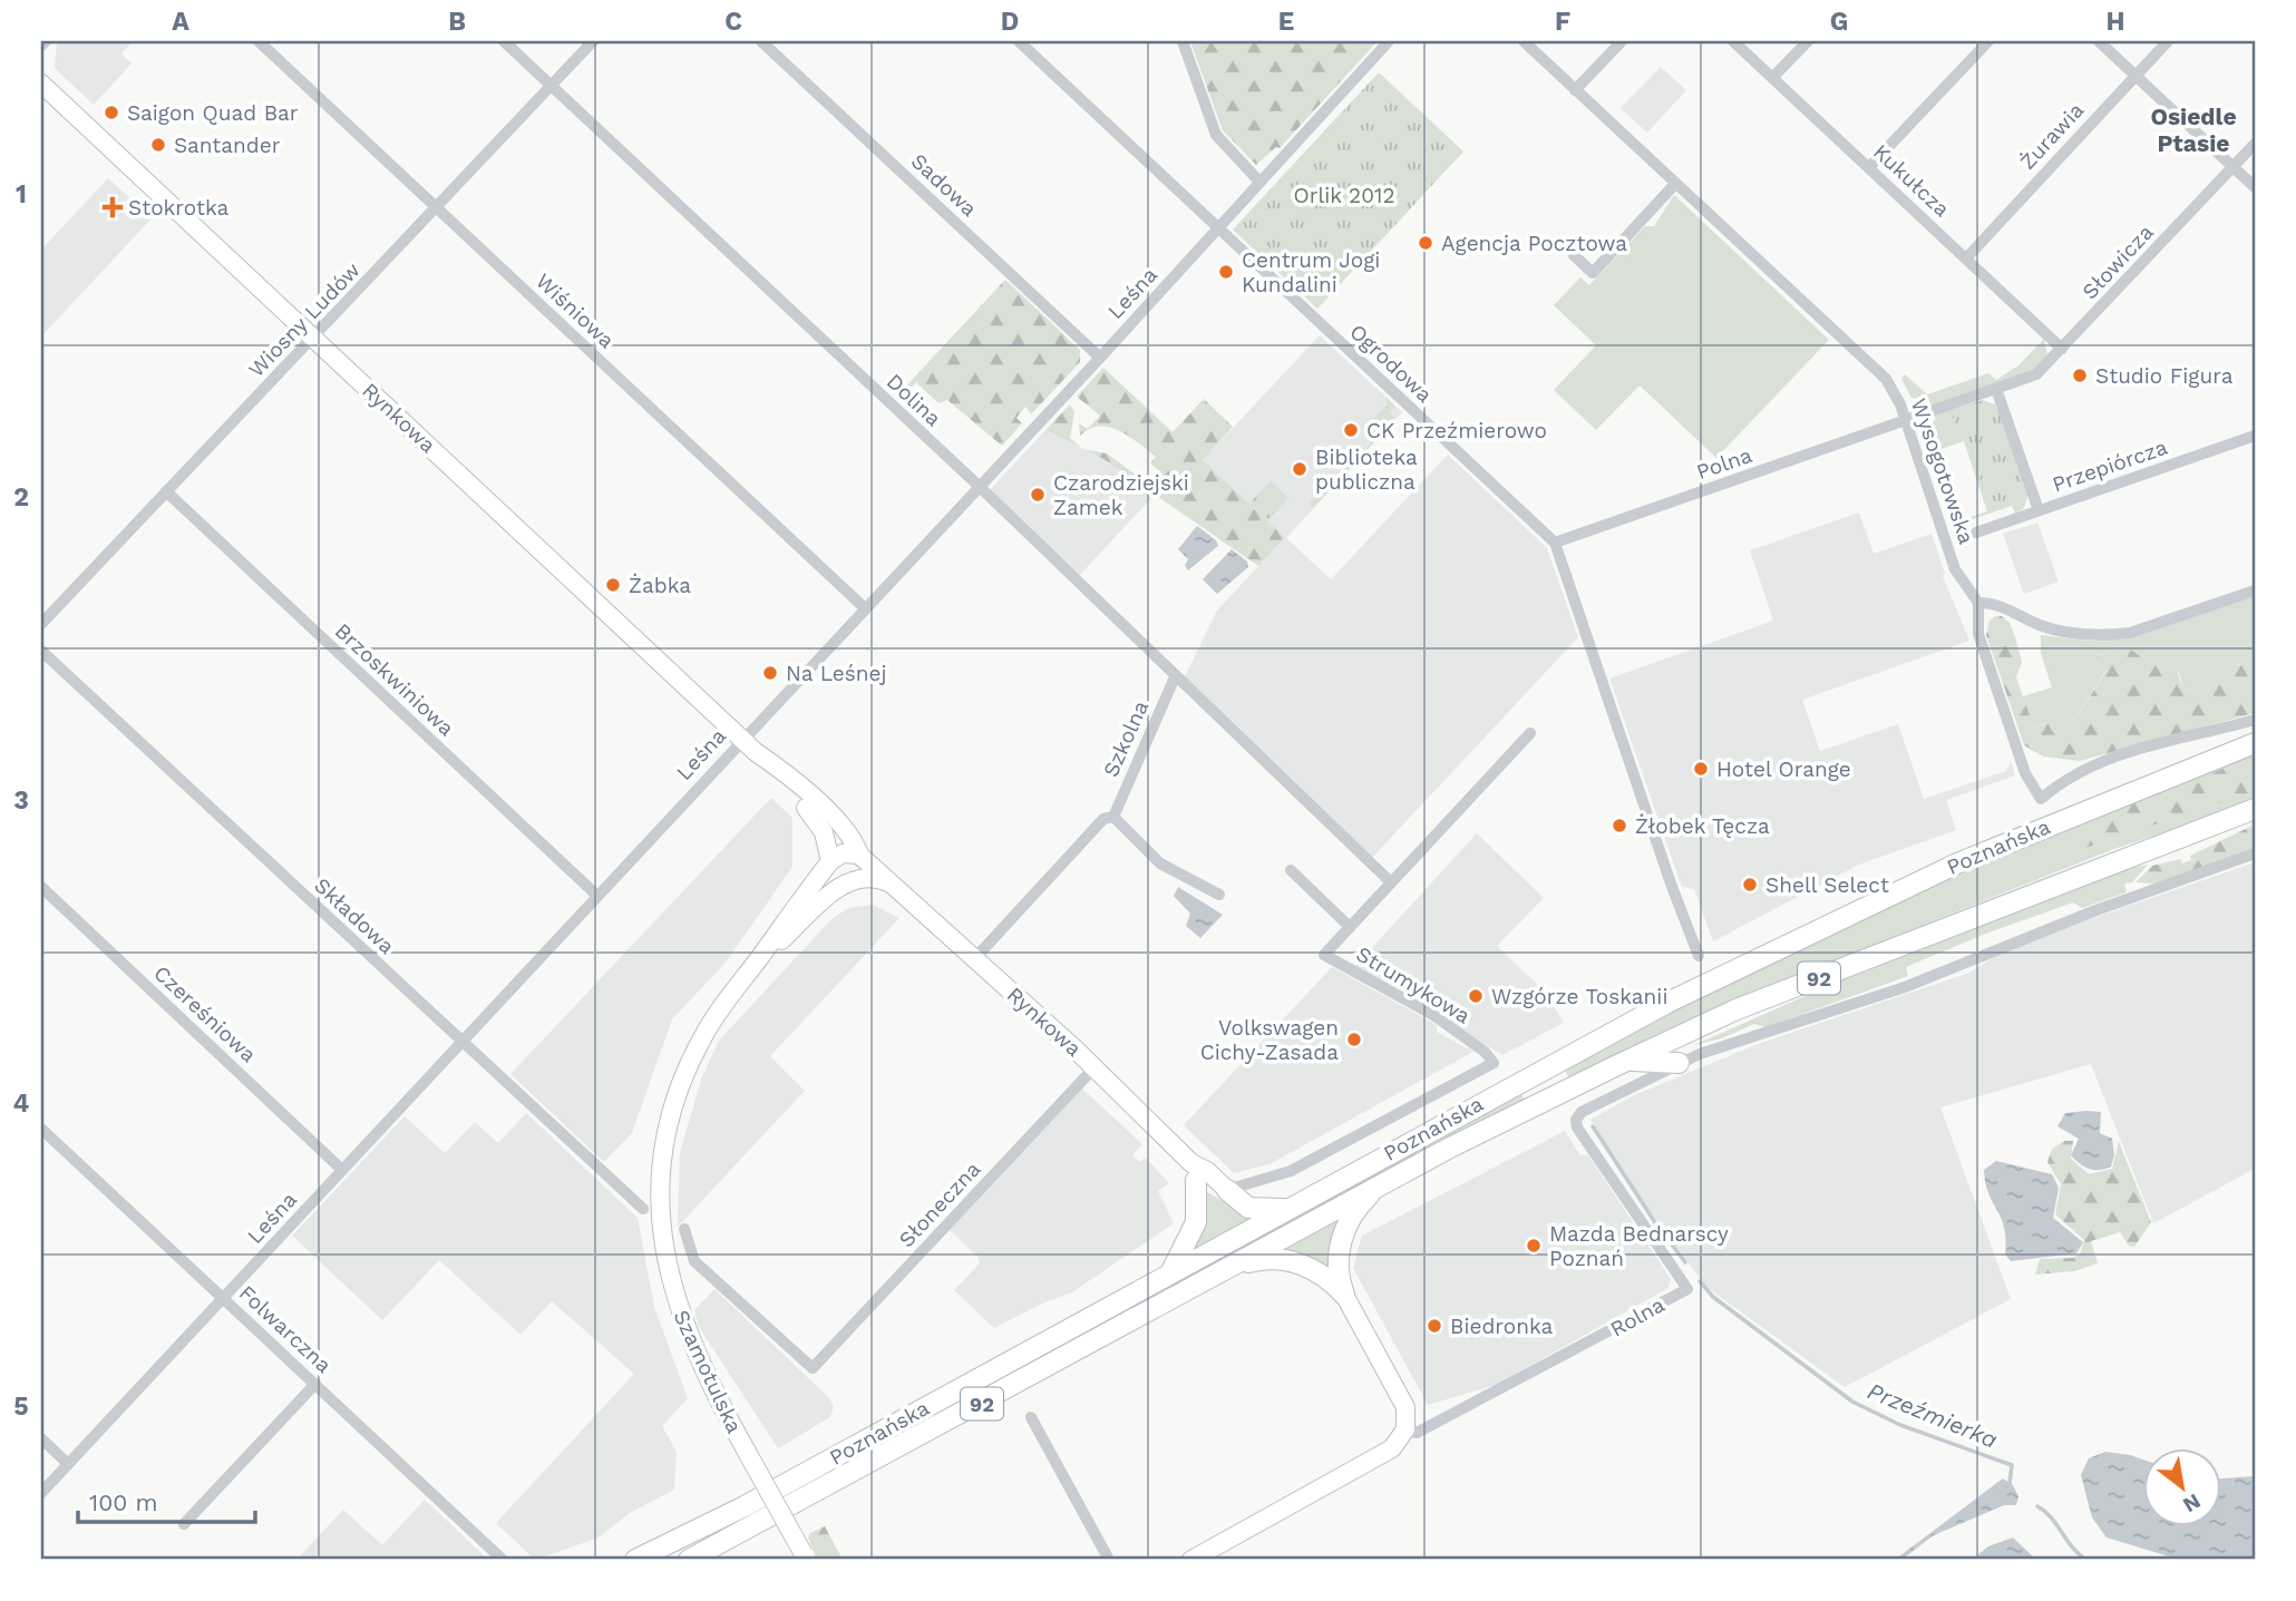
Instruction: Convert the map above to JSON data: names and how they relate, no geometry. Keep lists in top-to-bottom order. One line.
{"streets":{"main road":["Poznańska","92"],"street":["Żurawia","Kukułcza","Sadowa","Słowicza","Leśna","Wiśniowa","Wiosny Ludów","Ogrodowa","Dolina","Rynkowa","Polna","Przepiórcza","Wysogotowska","Brzoskwiniowa","Szkolna","Składowa","Strumykowa","Czereśniowa","Słoneczna","Rolna","Folwarczna","Szamotulska"]},"crossings":[["Żurawia","Kukułcza"],["Kukułcza","Słowicza"],["Sadowa","Leśna"],["Słowicza","Polna"],["Słowicza","Wysogotowska"],["Leśna","Wiśniowa"],["Leśna","Ogrodowa"],["Leśna","Dolina"],["Leśna","Rynkowa"],["Leśna","Brzoskwiniowa"],["Leśna","Składowa"],["Leśna","Czereśniowa"],["Leśna","Folwarczna"],["Wiśniowa","Wiosny Ludów"],["Wiosny Ludów","Dolina"],["Wiosny Ludów","Rynkowa"],["Wiosny Ludów","Brzoskwiniowa"],["Ogrodowa","Polna"],["Dolina","Szkolna"],["Rynkowa","Poznańska"],["Rynkowa","Słoneczna"],["Rynkowa","Szamotulska"],["Polna","Wysogotowska"],["Poznańska","Strumykowa"]],"districts":["Osiedle Ptasie"],"water":["Przeźmierka"],"parks":["Orlik 2012"],"places":{"other":["Saigon Quad Bar","Santander","Agencja Pocztowa","Centrum Jogi Kundalini","Studio Figura","CK Przeźmierowo","Biblioteka publiczna","Czarodziejski Zamek","Żabka","Na Leśnej","Hotel Orange","Żłobek Tęcza","Shell Select","Wzgórze Toskanii","Volkswagen Cichy-Zasada","Mazda Bednarscy Poznań","Biedronka"],"health":["Stokrotka"]},"scale_bar":"100 m","north":"bottom right","grid":{"columns":["A","B","C","D","E","F","G","H"],"rows":["1","2","3","4","5"]}}
